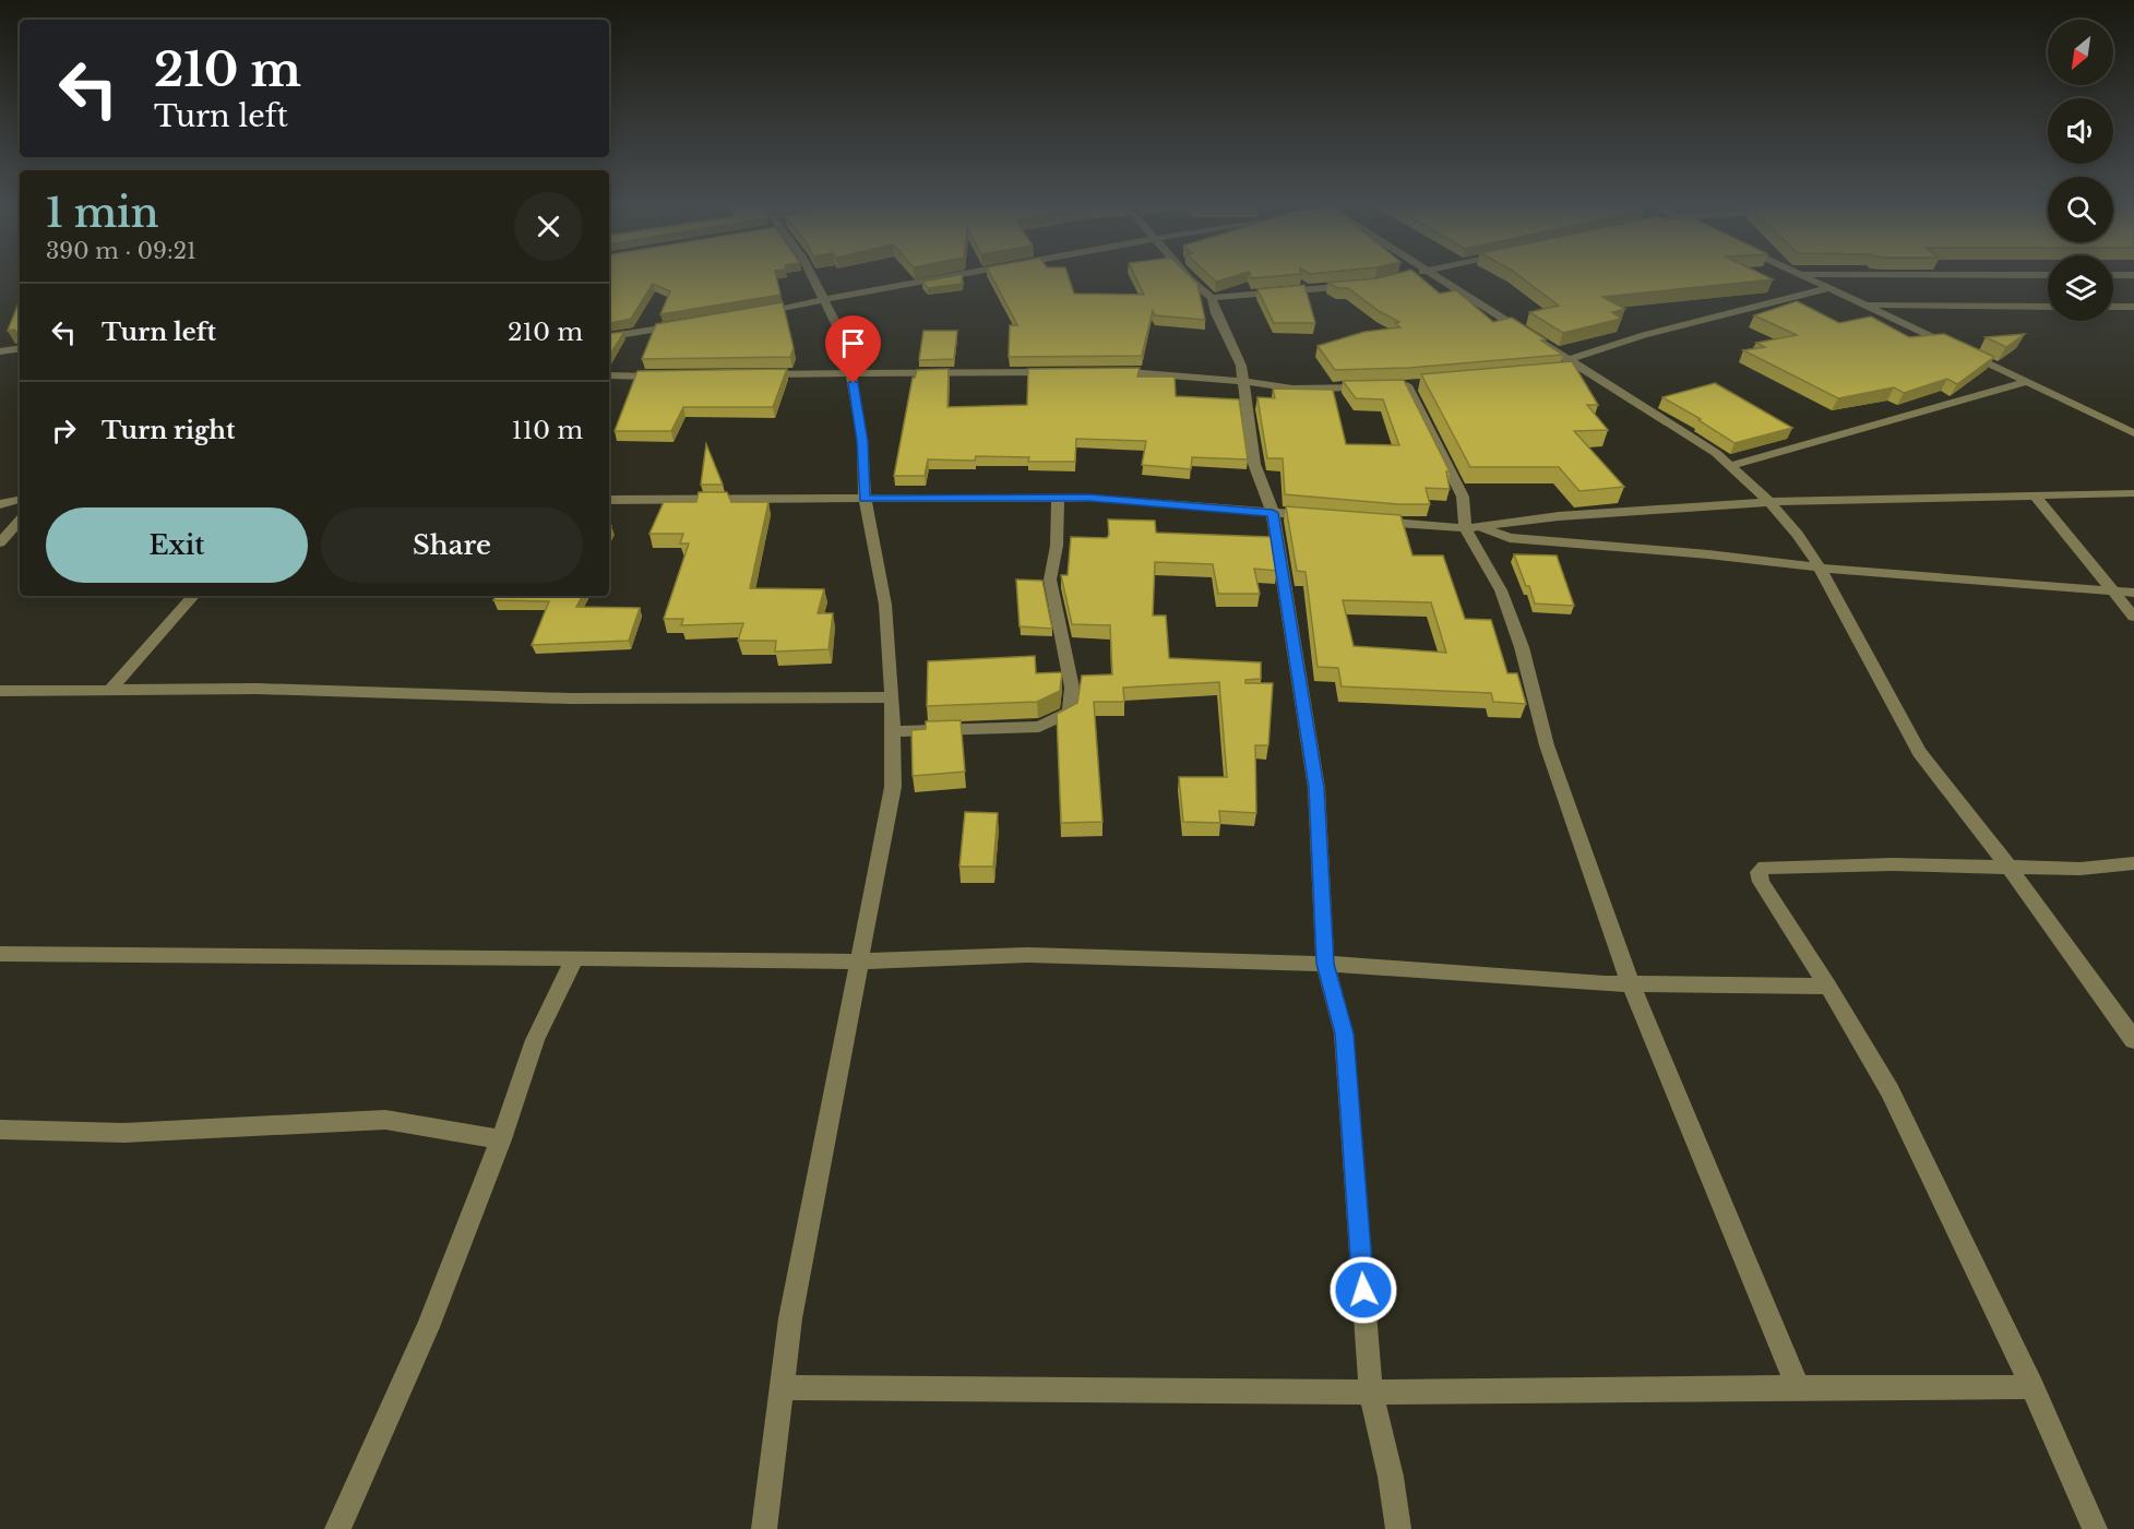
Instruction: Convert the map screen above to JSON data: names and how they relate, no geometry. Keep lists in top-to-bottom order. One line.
{"north":"bottom left","page":{"turn":["210 m","Turn left"],"heading":["1 min","390 m · 09:21"],"list":[{"name":"Turn left","value":"210 m"},{"name":"Turn right","value":"110 m"}],"buttons":["Exit","Share"]}}
